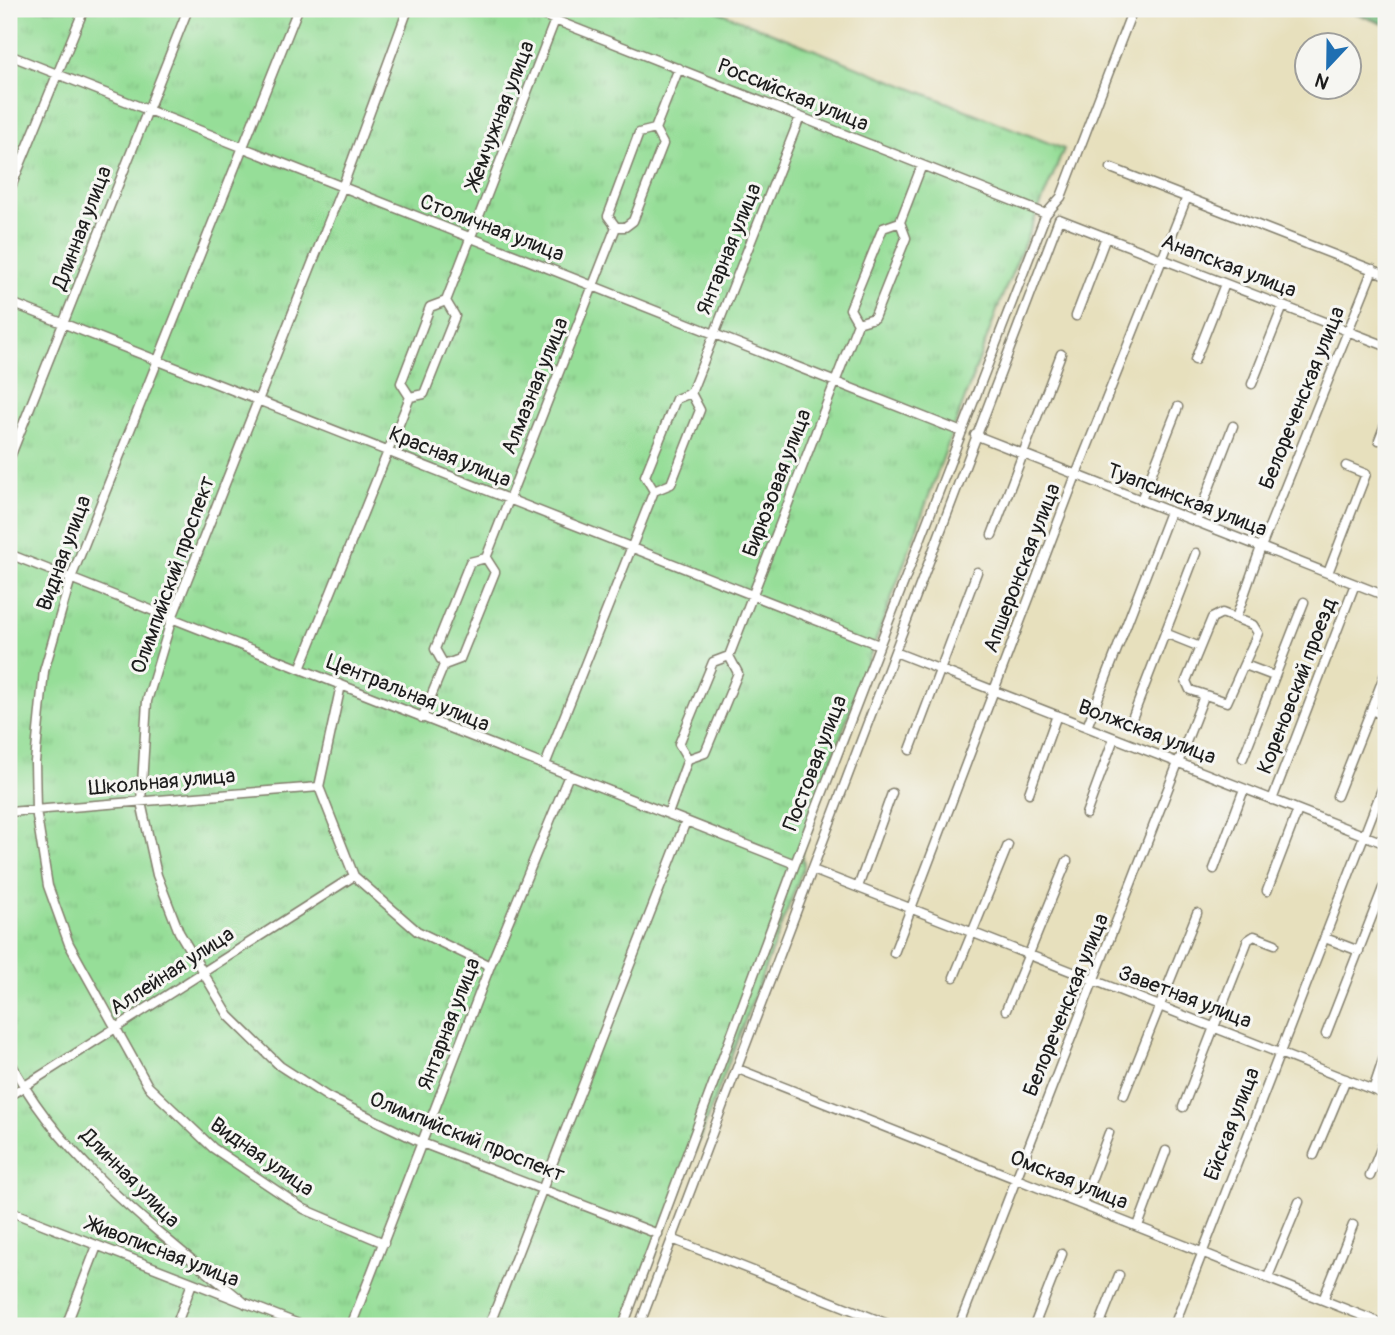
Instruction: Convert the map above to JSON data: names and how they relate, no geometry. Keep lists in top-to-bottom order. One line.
{"streets":{"street":["Российская улица","Жемчужная улица","Длинная улица","Столичная улица","Янтарная улица","Анапская улица","Алмазная улица","Белореченская улица","Красная улица","Бирюзовая улица","Туапсинская улица","Видная улица","Апшеронская улица","Олимпийский проспект","Кореновский проезд","Центральная улица","Волжская улица","Постовая улица","Школьная улица","Аллейная улица","Заветная улица","Ейская улица","Омская улица","Живописная улица"]},"crossings":[["Российская улица","Жемчужная улица"],["Российская улица","Янтарная улица"],["Российская улица","Алмазная улица"],["Российская улица","Бирюзовая улица"],["Российская улица","Постовая улица"],["Жемчужная улица","Столичная улица"],["Жемчужная улица","Красная улица"],["Жемчужная улица","Центральная улица"],["Длинная улица","Столичная улица"],["Длинная улица","Красная улица"],["Длинная улица","Аллейная улица"],["Длинная улица","Живописная улица"],["Столичная улица","Янтарная улица"],["Столичная улица","Алмазная улица"],["Столичная улица","Бирюзовая улица"],["Столичная улица","Видная улица"],["Столичная улица","Олимпийский проспект"],["Столичная улица","Постовая улица"],["Янтарная улица","Красная улица"],["Янтарная улица","Видная улица"],["Янтарная улица","Олимпийский проспект"],["Янтарная улица","Центральная улица"],["Анапская улица","Белореченская улица"],["Анапская улица","Апшеронская улица"],["Анапская улица","Постовая улица"],["Алмазная улица","Красная улица"],["Алмазная улица","Центральная улица"],["Белореченская улица","Туапсинская улица"],["Белореченская улица","Волжская улица"],["Белореченская улица","Заветная улица"],["Белореченская улица","Омская улица"],["Красная улица","Бирюзовая улица"],["Красная улица","Видная улица"],["Красная улица","Олимпийский проспект"],["Красная улица","Постовая улица"],["Бирюзовая улица","Центральная улица"],["Туапсинская улица","Апшеронская улица"],["Туапсинская улица","Кореновский проезд"],["Туапсинская улица","Постовая улица"],["Видная улица","Центральная улица"],["Видная улица","Школьная улица"],["Видная улица","Аллейная улица"],["Апшеронская улица","Волжская улица"],["Апшеронская улица","Заветная улица"],["Олимпийский проспект","Центральная улица"],["Олимпийский проспект","Постовая улица"],["Олимпийский проспект","Школьная улица"],["Олимпийский проспект","Аллейная улица"],["Кореновский проезд","Волжская улица"],["Центральная улица","Постовая улица"],["Волжская улица","Постовая улица"],["Волжская улица","Ейская улица"],["Постовая улица","Заветная улица"],["Постовая улица","Омская улица"],["Заветная улица","Ейская улица"],["Ейская улица","Омская улица"]],"north":"bottom"}
